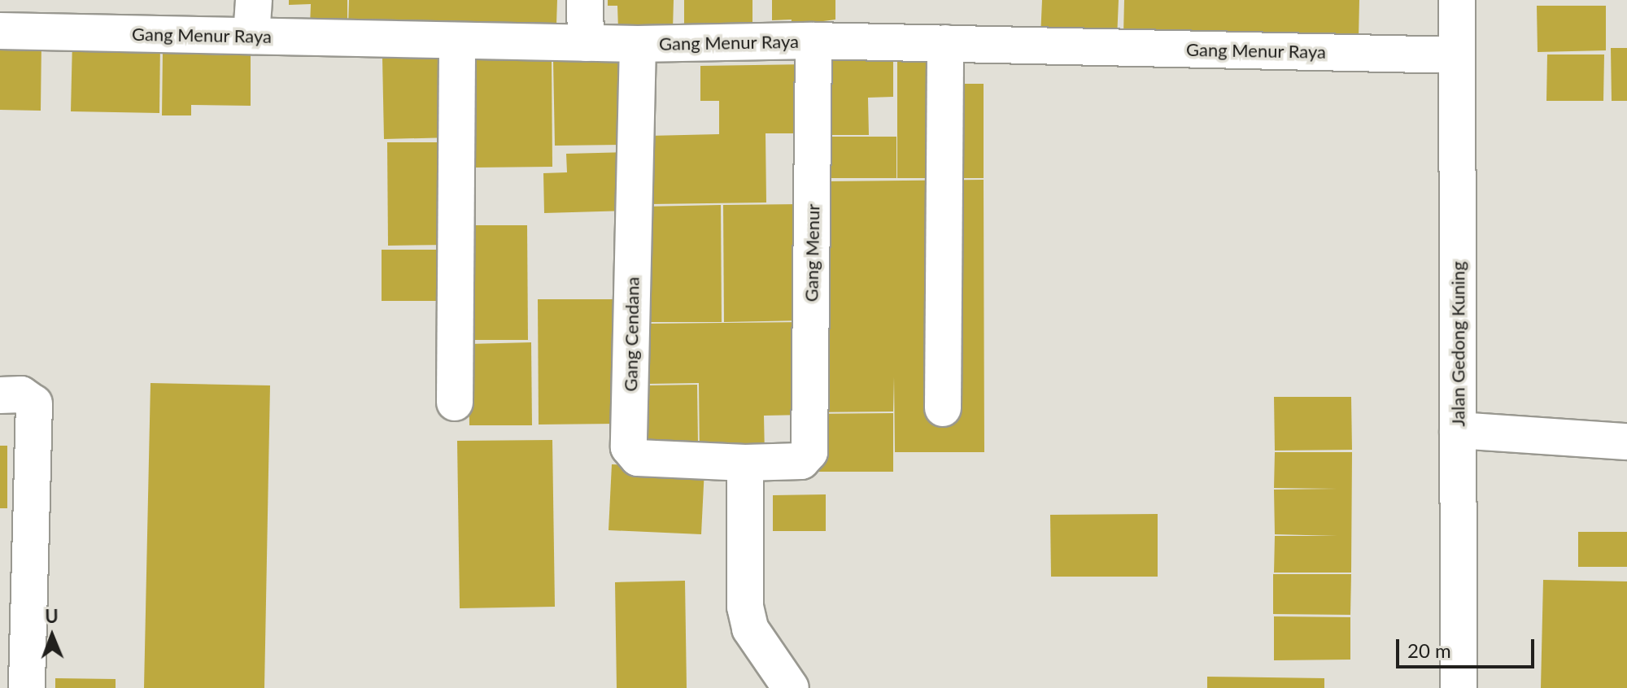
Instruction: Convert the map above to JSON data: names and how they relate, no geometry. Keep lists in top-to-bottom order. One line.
{"streets":{"street":["Gang Menur Raya","Gang Menur","Gang Cendana","Jalan Gedong Kuning"]},"crossings":[["Gang Menur Raya","Gang Menur"],["Gang Menur Raya","Gang Cendana"],["Gang Menur Raya","Jalan Gedong Kuning"],["Gang Menur","Gang Cendana"]],"scale_bar":"20 m","north":"top"}
